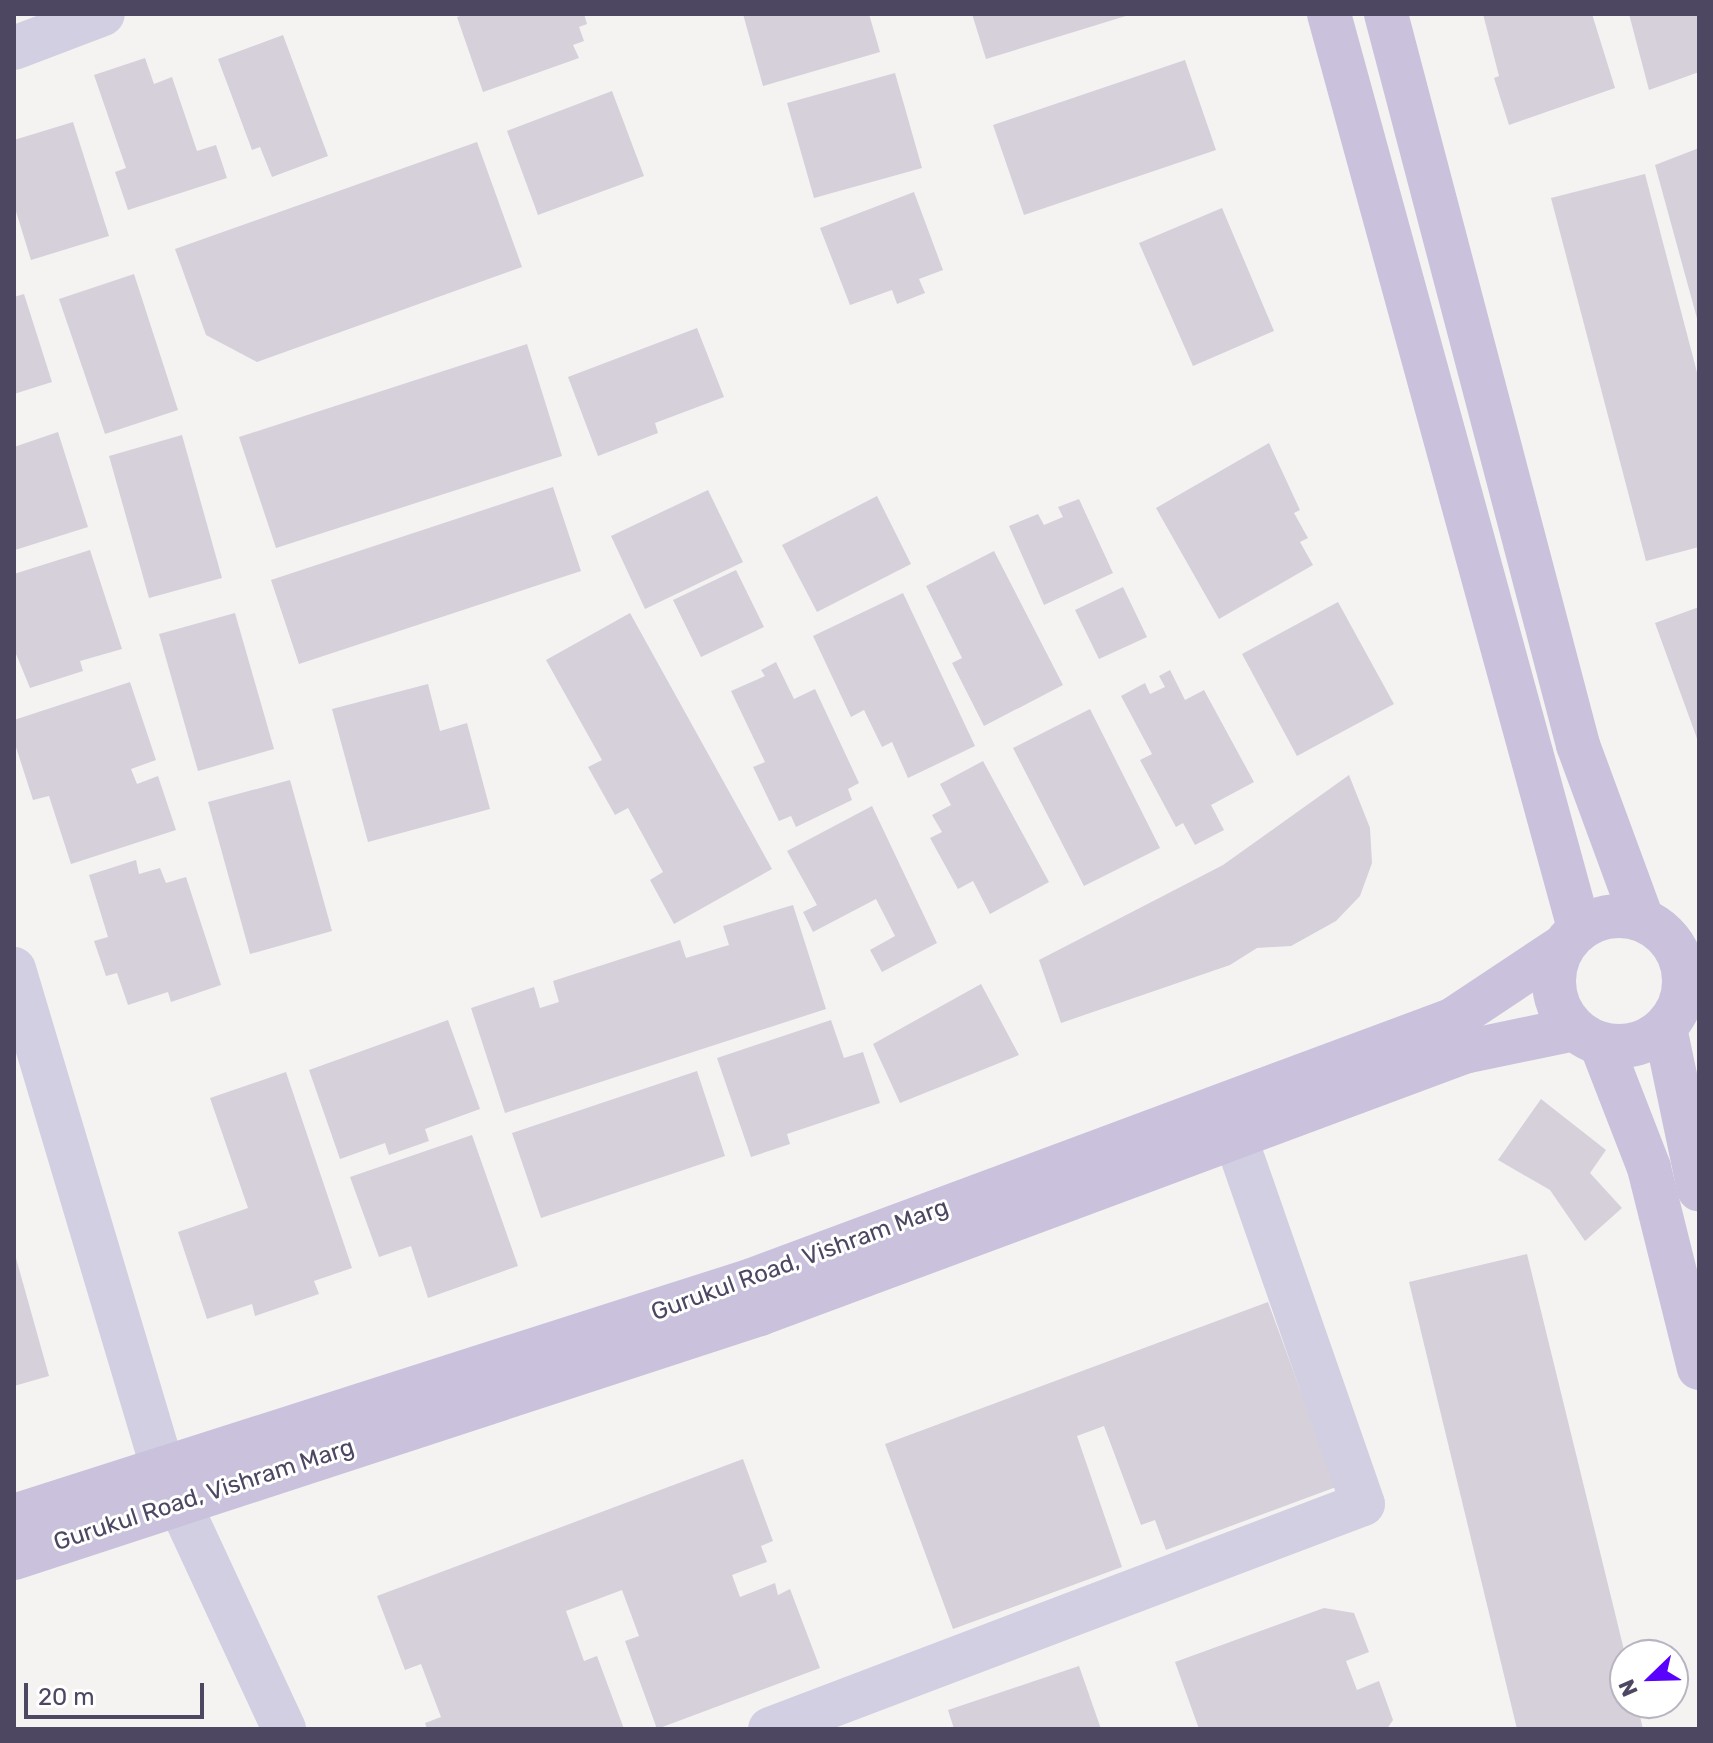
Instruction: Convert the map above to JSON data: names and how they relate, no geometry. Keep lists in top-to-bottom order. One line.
{"streets":{"street":["Gurukul Road, Vishram Marg"]},"scale_bar":"20 m","north":"bottom left"}
